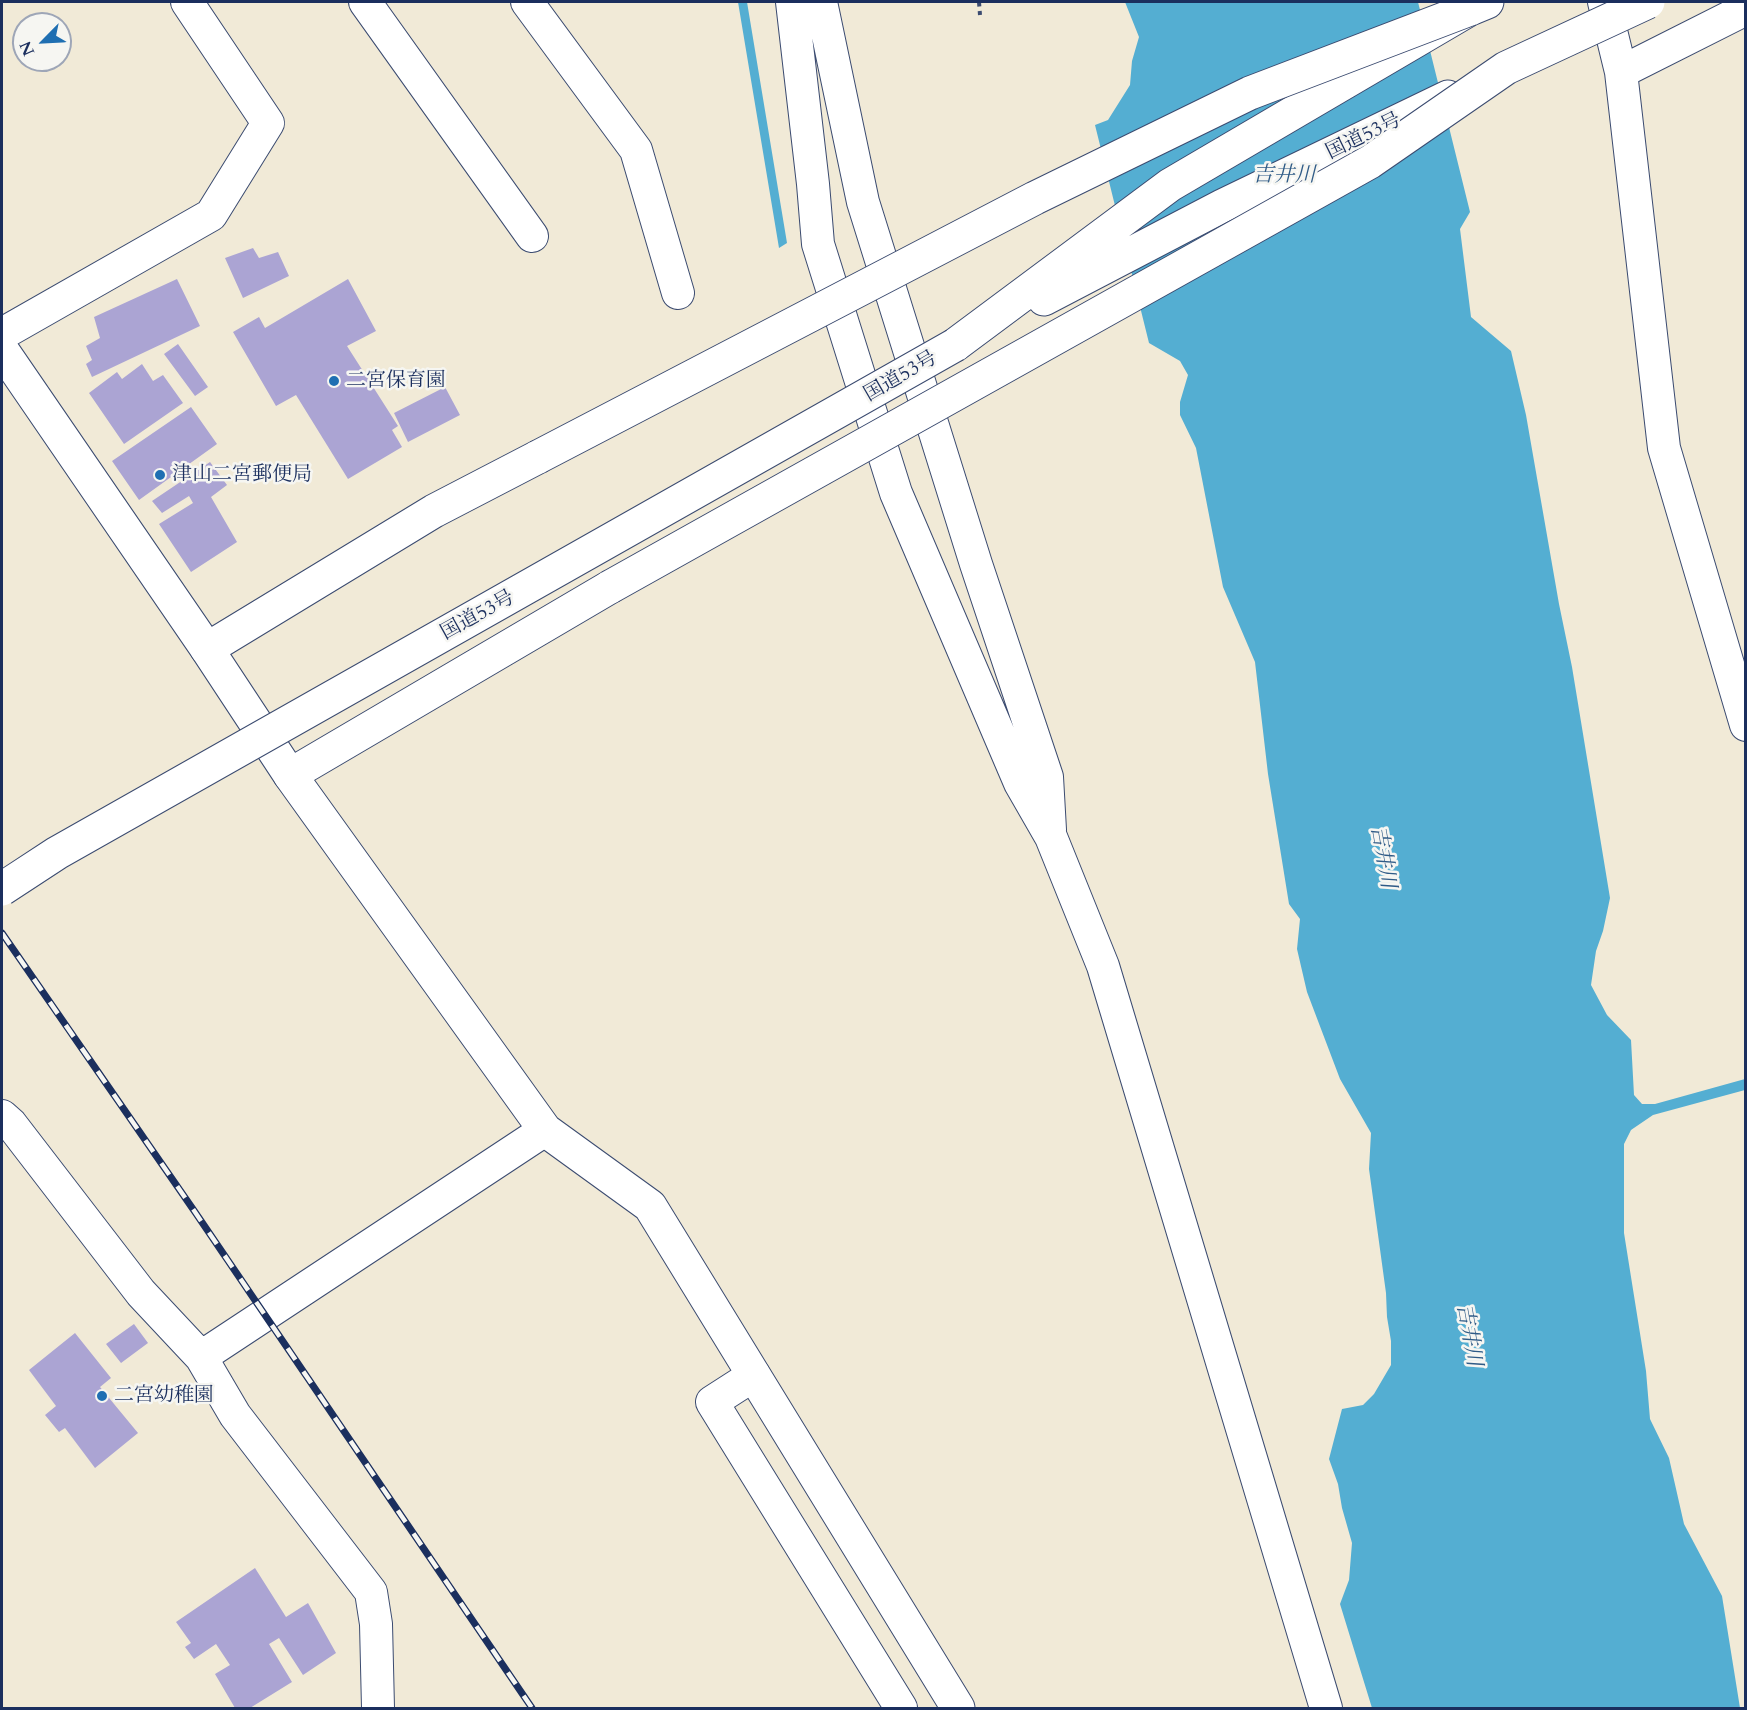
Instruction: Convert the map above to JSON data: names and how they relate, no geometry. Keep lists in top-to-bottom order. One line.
{"streets":{"main road":["国道53号"]},"water":["吉井川"],"places":["二宮保育園","津山二宮郵便局","二宮幼稚園"],"north":"bottom left"}
